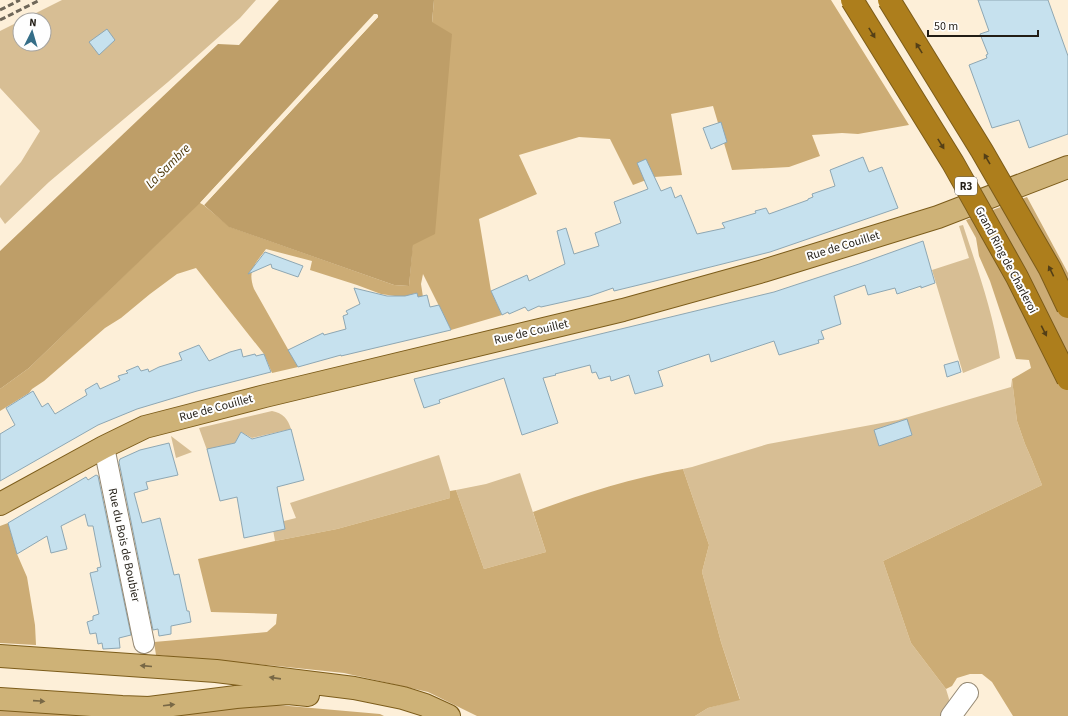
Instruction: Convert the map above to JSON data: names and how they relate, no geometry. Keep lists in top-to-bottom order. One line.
{"streets":{"highway":["R3","Grand Ring de Charleroi"],"main road":["Rue de Couillet"],"street":["Rue du Bois de Boubier"]},"crossings":[["Rue de Couillet","Rue du Bois de Boubier"]],"water":["La Sambre"],"scale_bar":"50 m","north":"top"}
